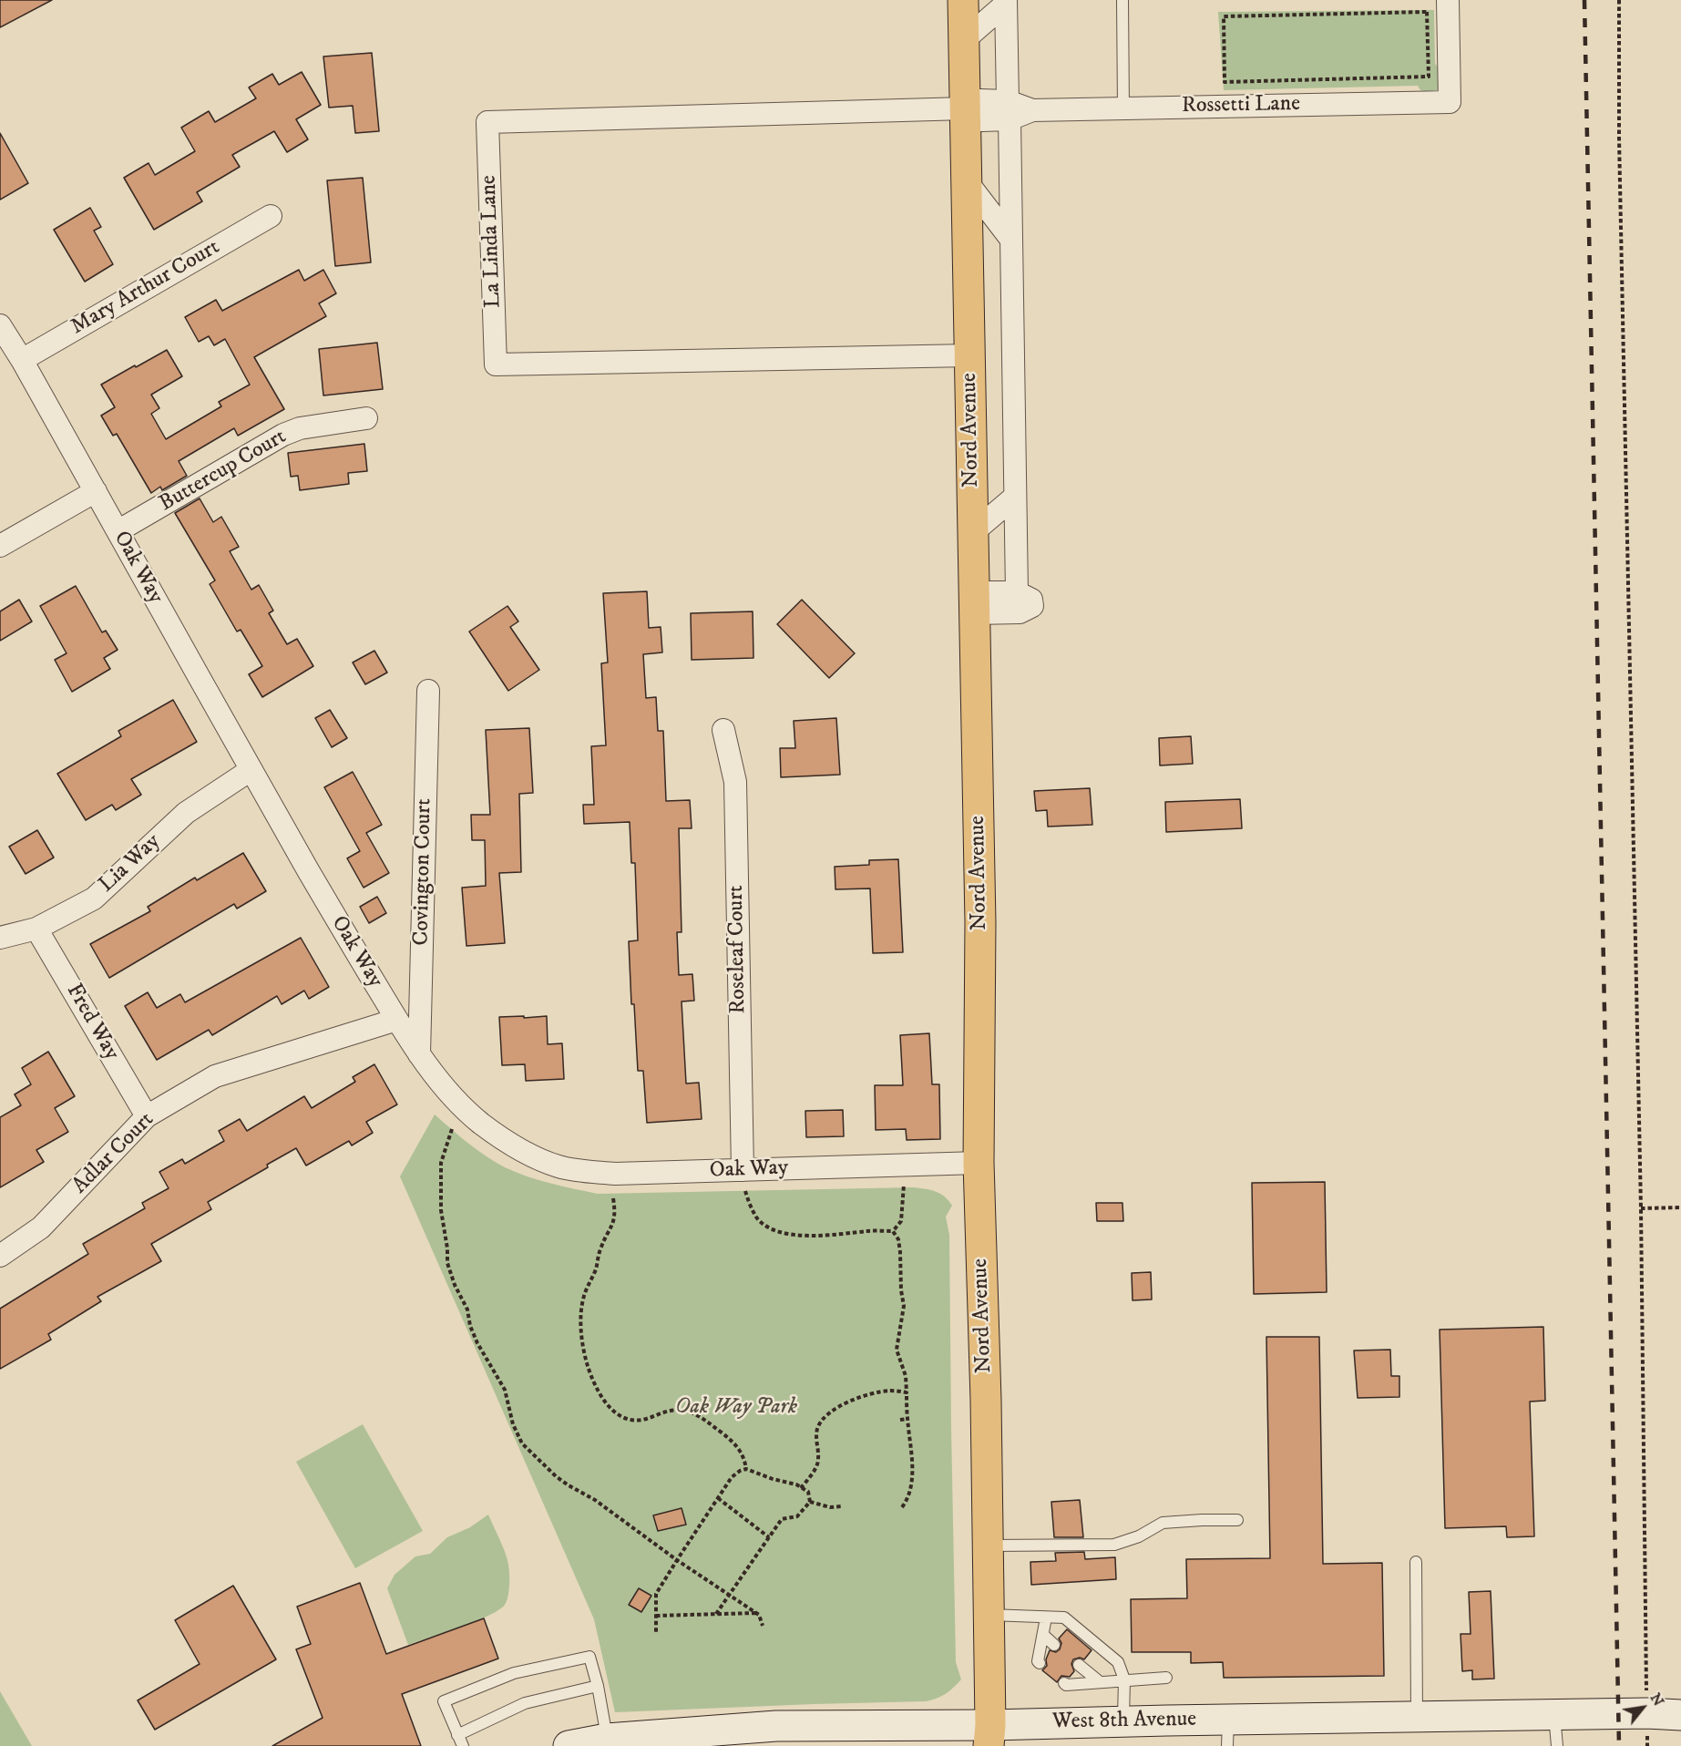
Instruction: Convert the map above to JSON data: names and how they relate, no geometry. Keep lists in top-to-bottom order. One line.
{"streets":{"main road":["Nord Avenue"],"street":["Rossetti Lane","La Linda Lane","Mary Arthur Court","Buttercup Court","Oak Way","Lia Way","Covington Court","Roseleaf Court","Fred Way","Adlar Court","West 8th Avenue"]},"crossings":[["Rossetti Lane","La Linda Lane"],["Rossetti Lane","Nord Avenue"],["La Linda Lane","Nord Avenue"],["Mary Arthur Court","Oak Way"],["Nord Avenue","Oak Way"],["Nord Avenue","West 8th Avenue"],["Buttercup Court","Oak Way"],["Oak Way","Lia Way"],["Oak Way","Covington Court"],["Oak Way","Roseleaf Court"],["Oak Way","Adlar Court"],["Lia Way","Fred Way"],["Fred Way","Adlar Court"]],"parks":["Oak Way Park"],"north":"top right"}
